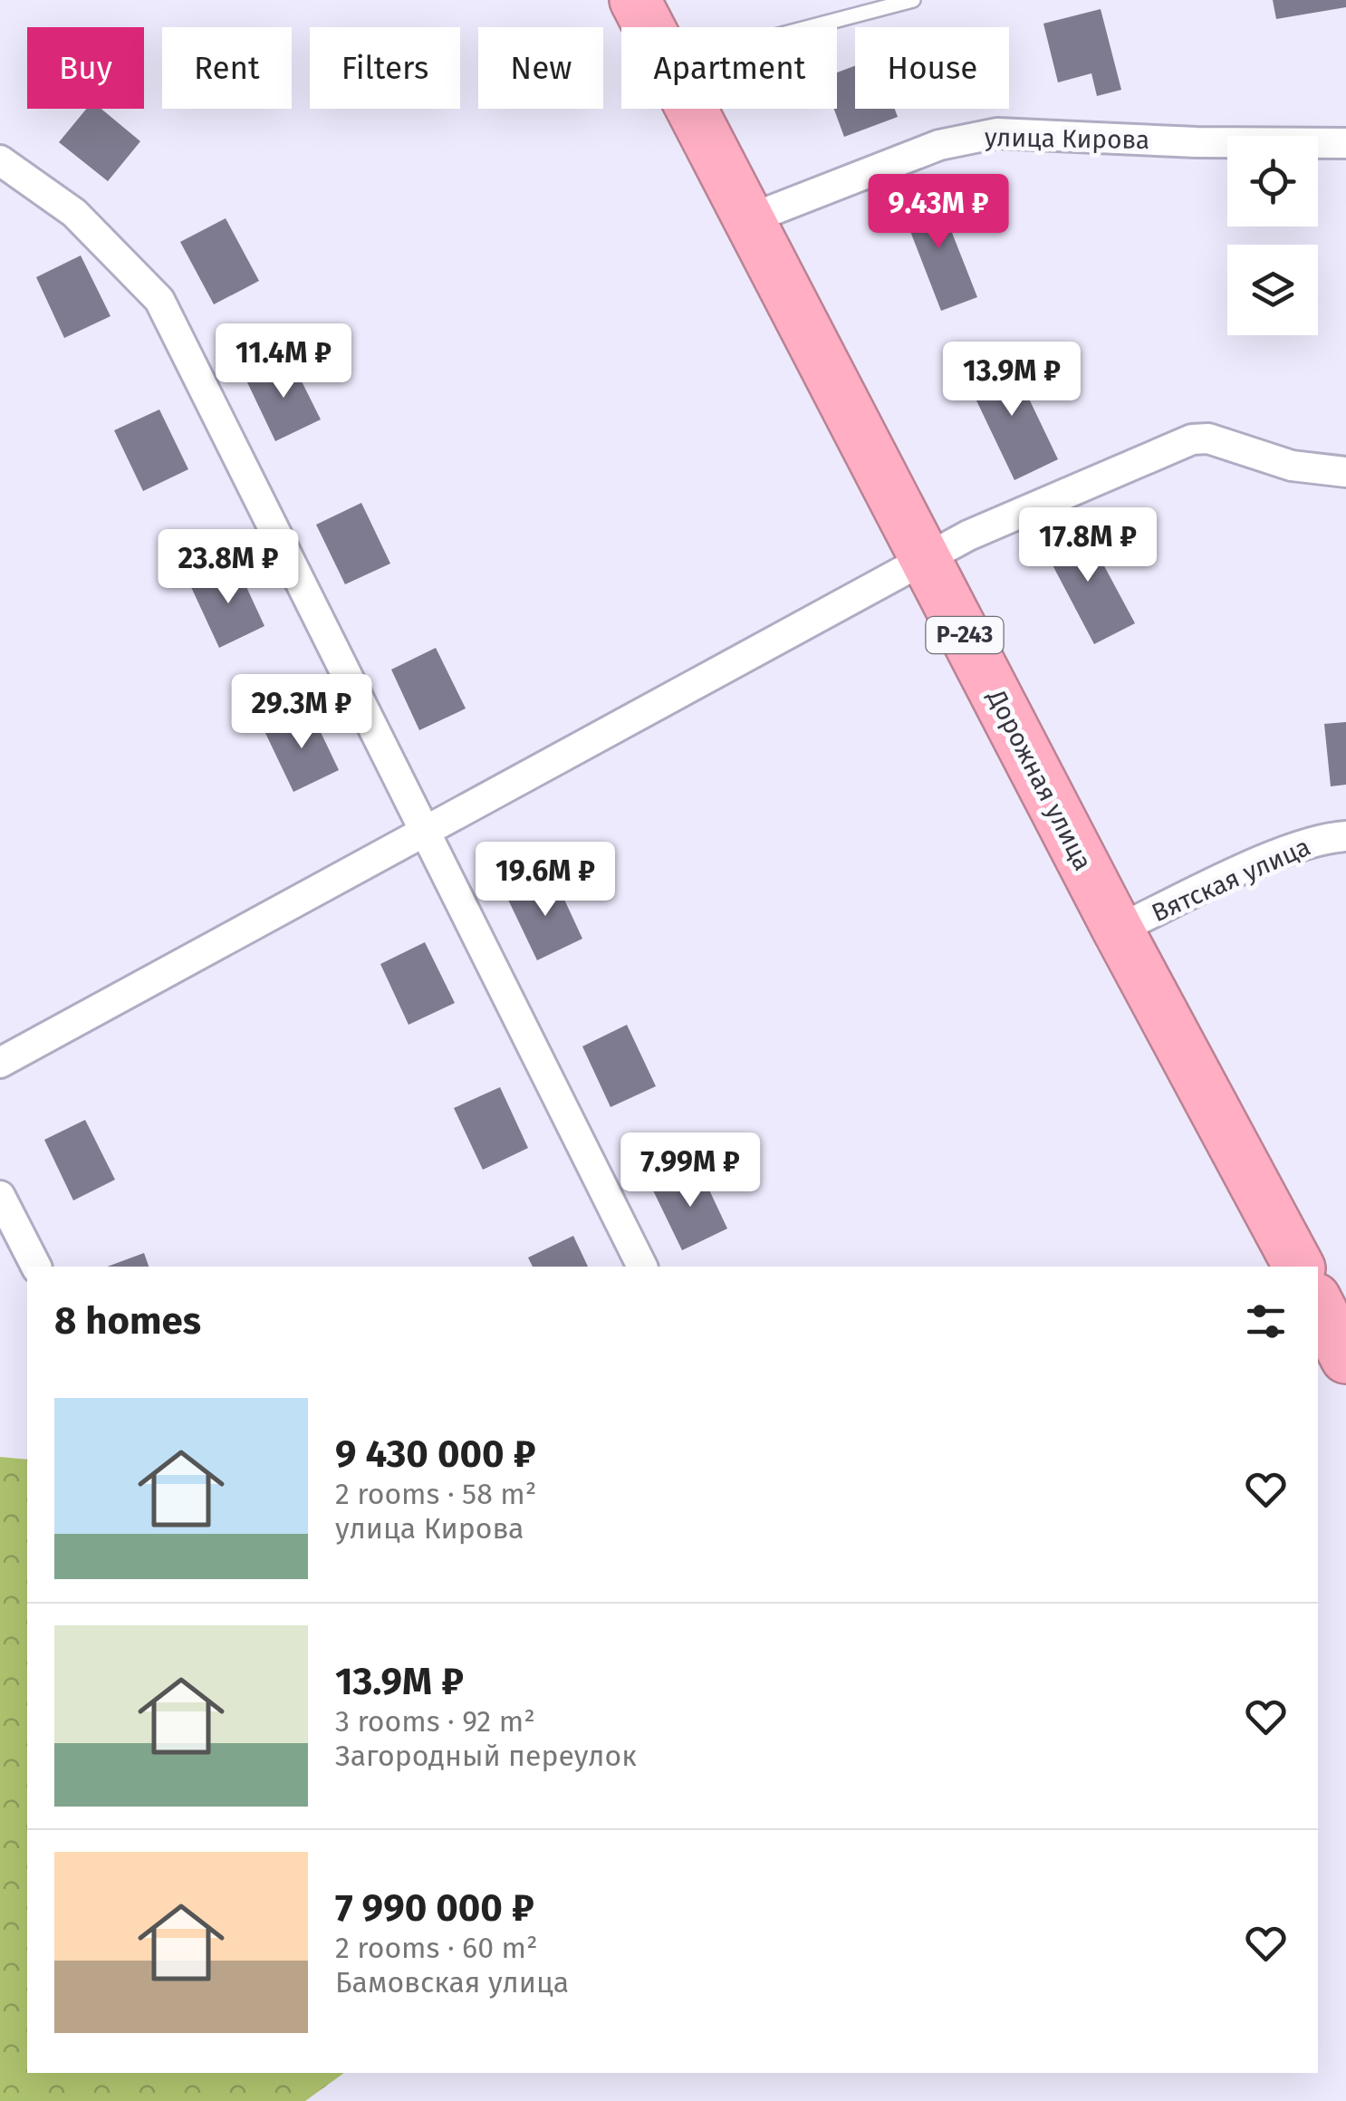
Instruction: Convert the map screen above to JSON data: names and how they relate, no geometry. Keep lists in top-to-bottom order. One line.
{"streets":{"highway":["Р-243","Дорожная улица"],"street":["улица Кирова","Вятская улица"]},"crossings":[["улица Кирова","Дорожная улица"],["Дорожная улица","Вятская улица"]],"page":{"chip":["Buy","Rent","Filters","New","Apartment","House"],"price":["9.43M ₽","11.4M ₽","13.9M ₽","17.8M ₽","23.8M ₽","29.3M ₽","19.6M ₽","7.99M ₽"],"heading":"8 homes","list":[{"name":"9 430 000 ₽","note":"2 rooms · 58 m² · улица Кирова"},{"name":"13.9M ₽","note":"3 rooms · 92 m² · Загородный переулок"},{"name":"7 990 000 ₽","note":"2 rooms · 60 m² · Бамовская улица"}]}}
